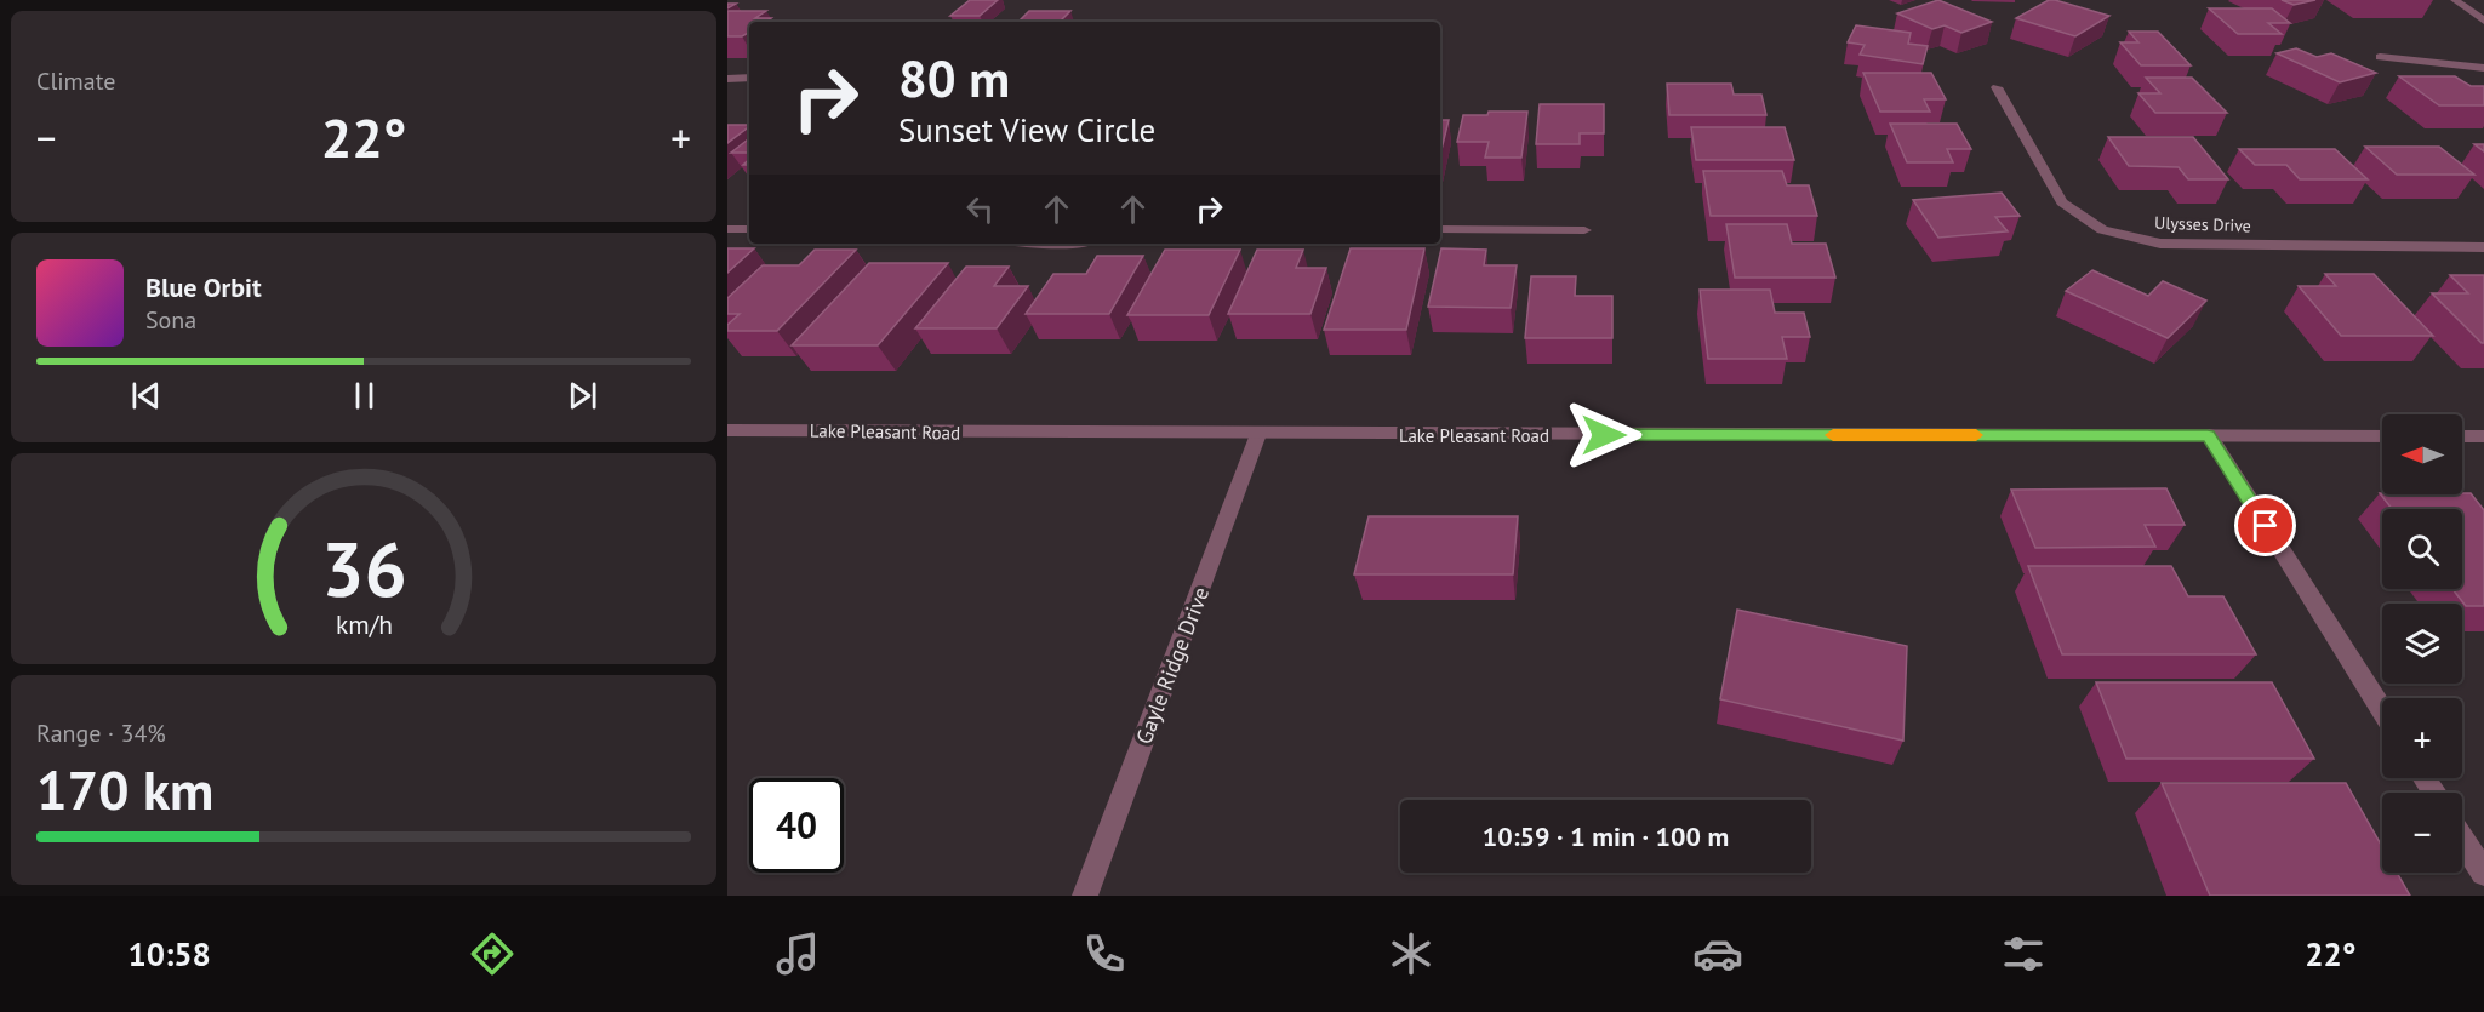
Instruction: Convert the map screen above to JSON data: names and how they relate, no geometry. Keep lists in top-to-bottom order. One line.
{"streets":{"street":["Ulysses Drive","Lake Pleasant Road","Gayle Ridge Drive"]},"crossings":[["Lake Pleasant Road","Gayle Ridge Drive"]],"north":"left","page":{"tile":["Climate",["Range · 34%","170 km"]],"turn":["80 m","Sunset View Circle"],"heat":["−","22°","+"],"song":["Blue Orbit","Sona"],"map_buttons":["+","−"],"limit":"40","trip":"10:59 · 1 min · 100 m","tabs":["10:58","22°"],"gauge":["36","km/h"]}}
